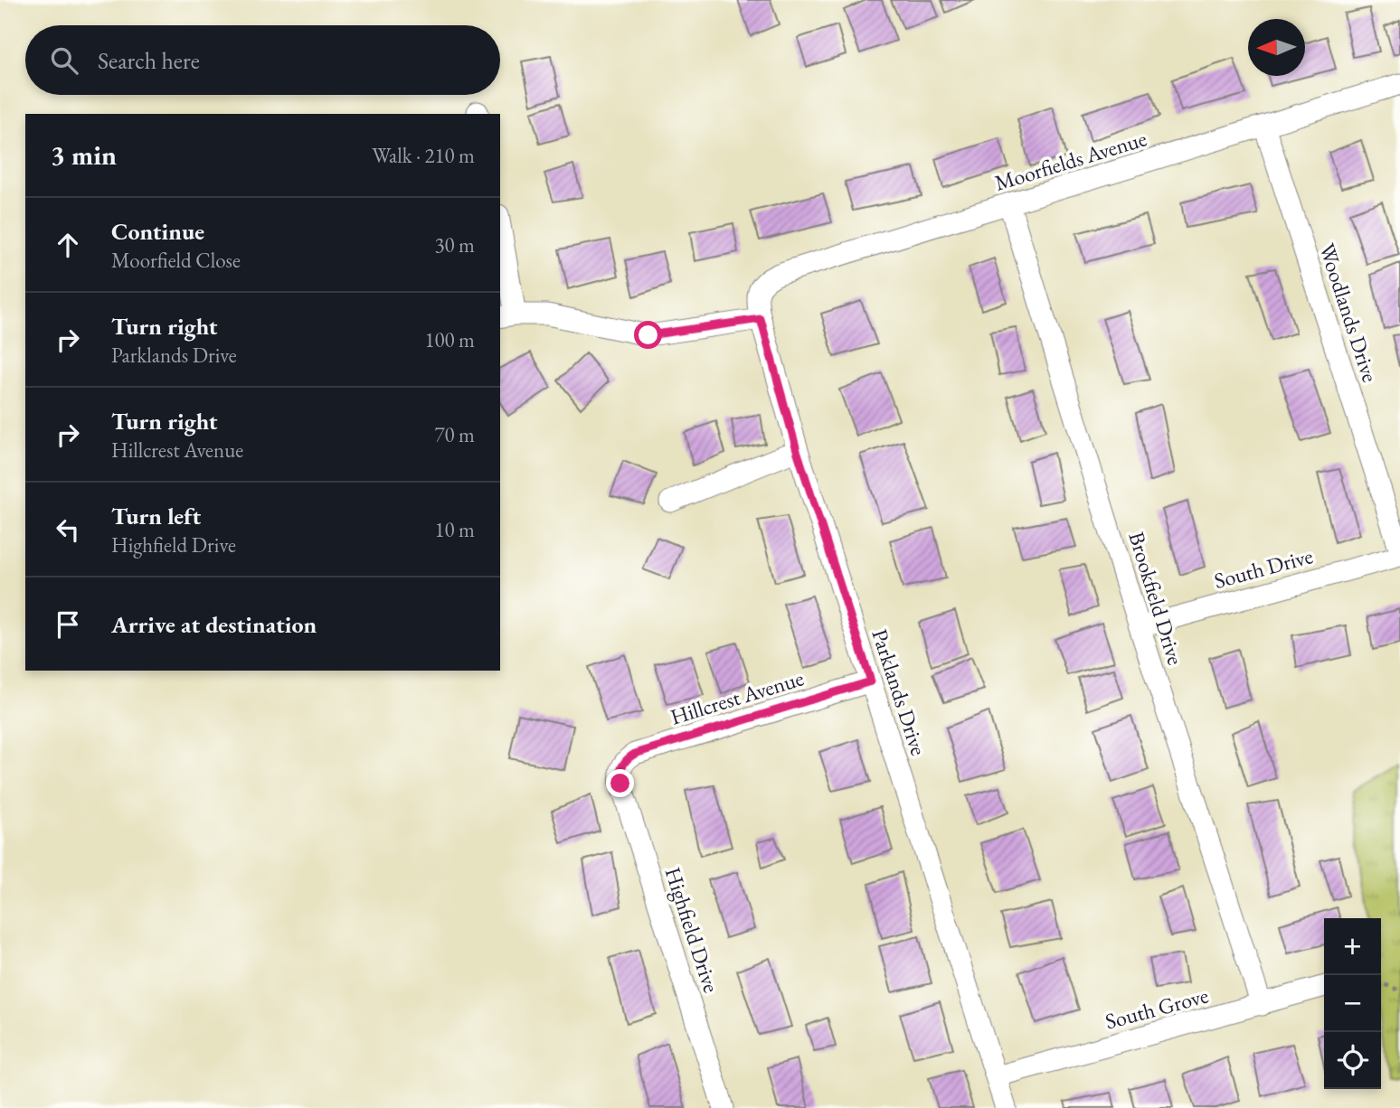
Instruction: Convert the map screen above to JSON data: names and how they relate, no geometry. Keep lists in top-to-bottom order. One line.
{"streets":{"street":["Moorfields Avenue","Woodlands Drive","South Drive","Brookfield Drive","Parklands Drive","Hillcrest Avenue","Highfield Drive","South Grove"]},"crossings":[["Moorfields Avenue","Woodlands Drive"],["Moorfields Avenue","Brookfield Drive"],["Moorfields Avenue","Parklands Drive"],["South Drive","Brookfield Drive"],["Brookfield Drive","South Grove"],["Parklands Drive","Hillcrest Avenue"],["Parklands Drive","South Grove"],["Hillcrest Avenue","Highfield Drive"]],"north":"left","page":{"search":"Search here","heading":["3 min","Walk · 210 m"],"list":[["Continue","Moorfield Close","30 m"],["Turn right","Parklands Drive","100 m"],["Turn right","Hillcrest Avenue","70 m"],["Turn left","Highfield Drive","10 m"],"Arrive at destination"],"map_buttons":["+","−"]}}
